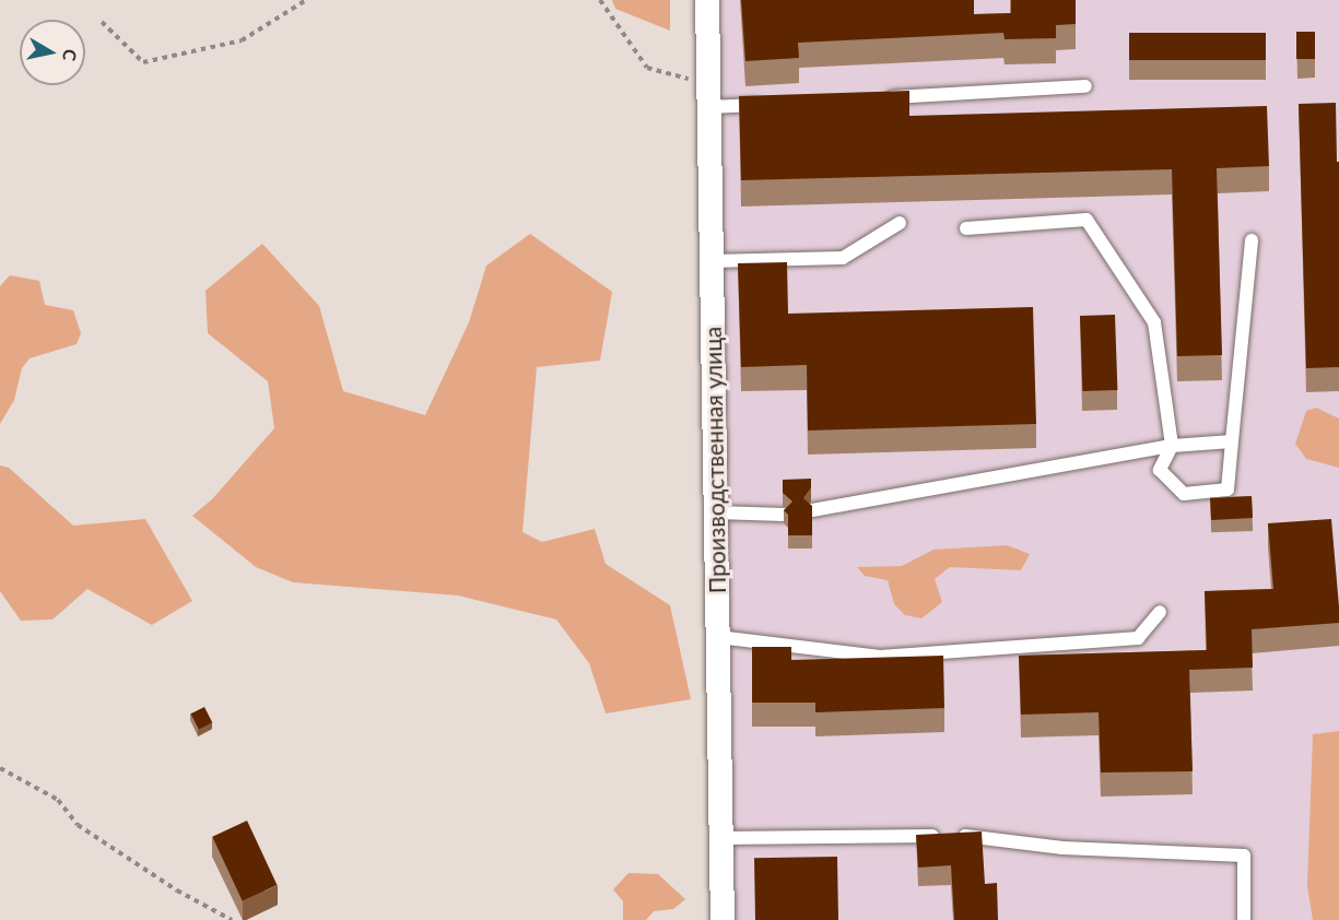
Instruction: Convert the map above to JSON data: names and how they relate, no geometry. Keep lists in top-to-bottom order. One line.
{"streets":{"street":["Производственная улица"]},"north":"right"}
